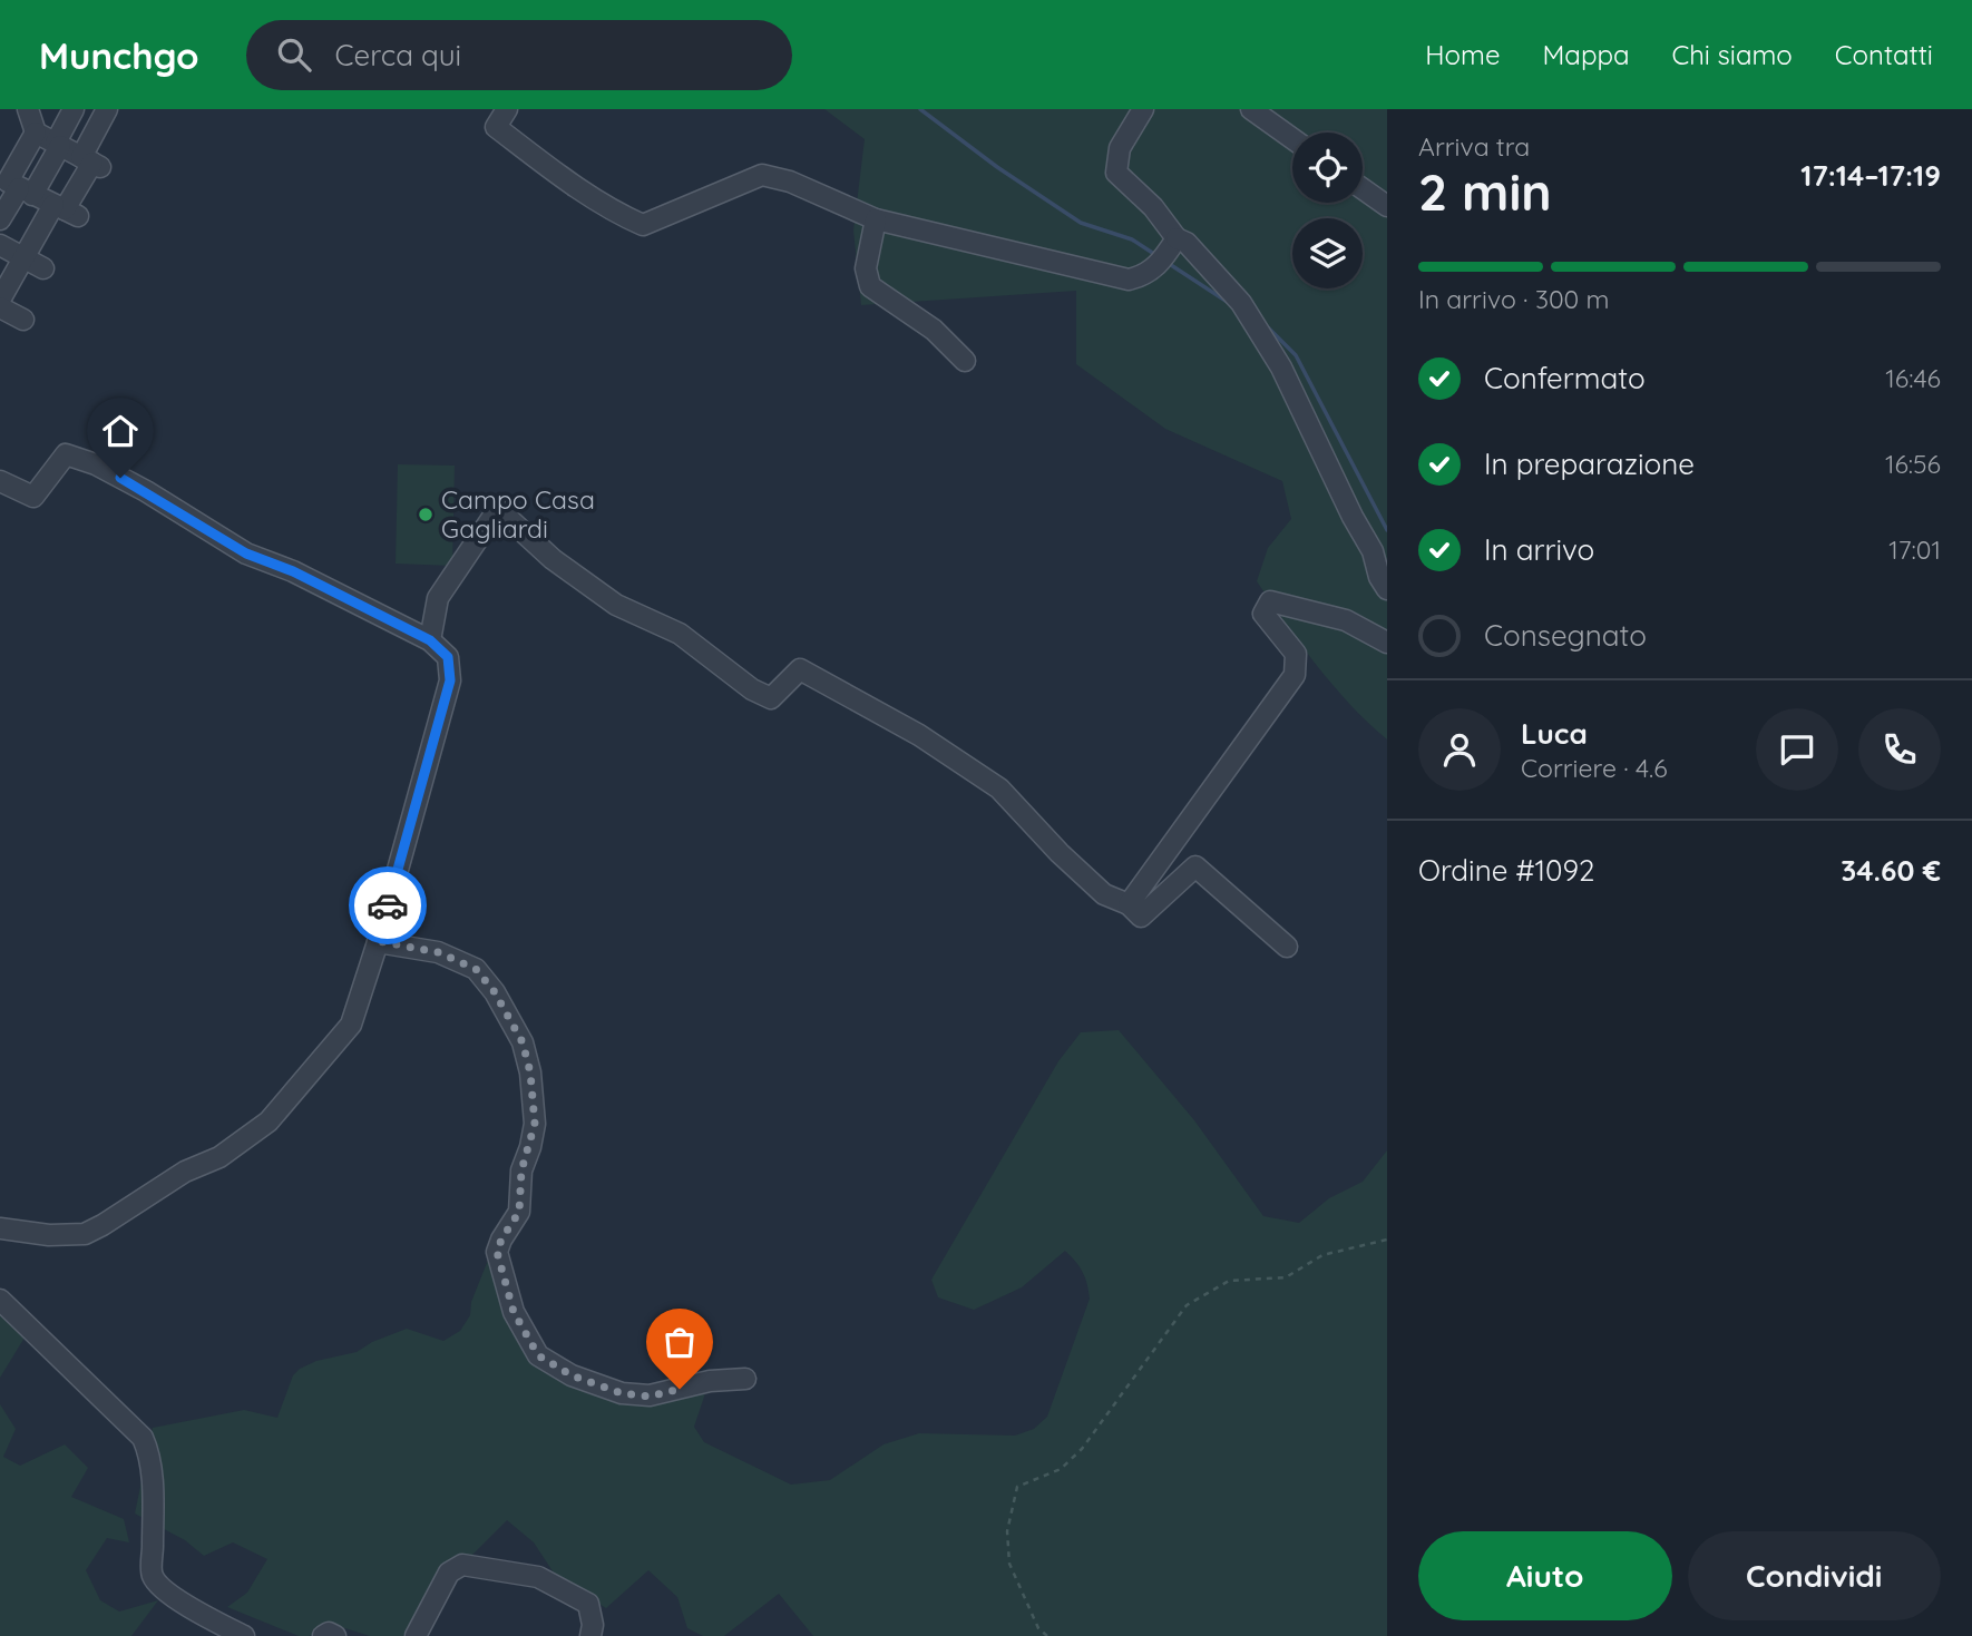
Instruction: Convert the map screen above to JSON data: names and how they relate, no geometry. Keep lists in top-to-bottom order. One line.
{"places":["Campo Casa Gagliardi"],"page":{"header":"Munchgo","search":"Cerca qui","nav":["Home","Mappa","Chi siamo","Contatti"],"heading":["2 min","Arriva tra","17:14–17:19"],"panel":["Luca","Corriere · 4.6","Ordine #1092","34.60 €"],"bar":"In arrivo · 300 m","list":[["Confermato","16:46"],["In preparazione","16:56"],["In arrivo","17:01"],"Consegnato"],"buttons":["Aiuto","Condividi"]}}
